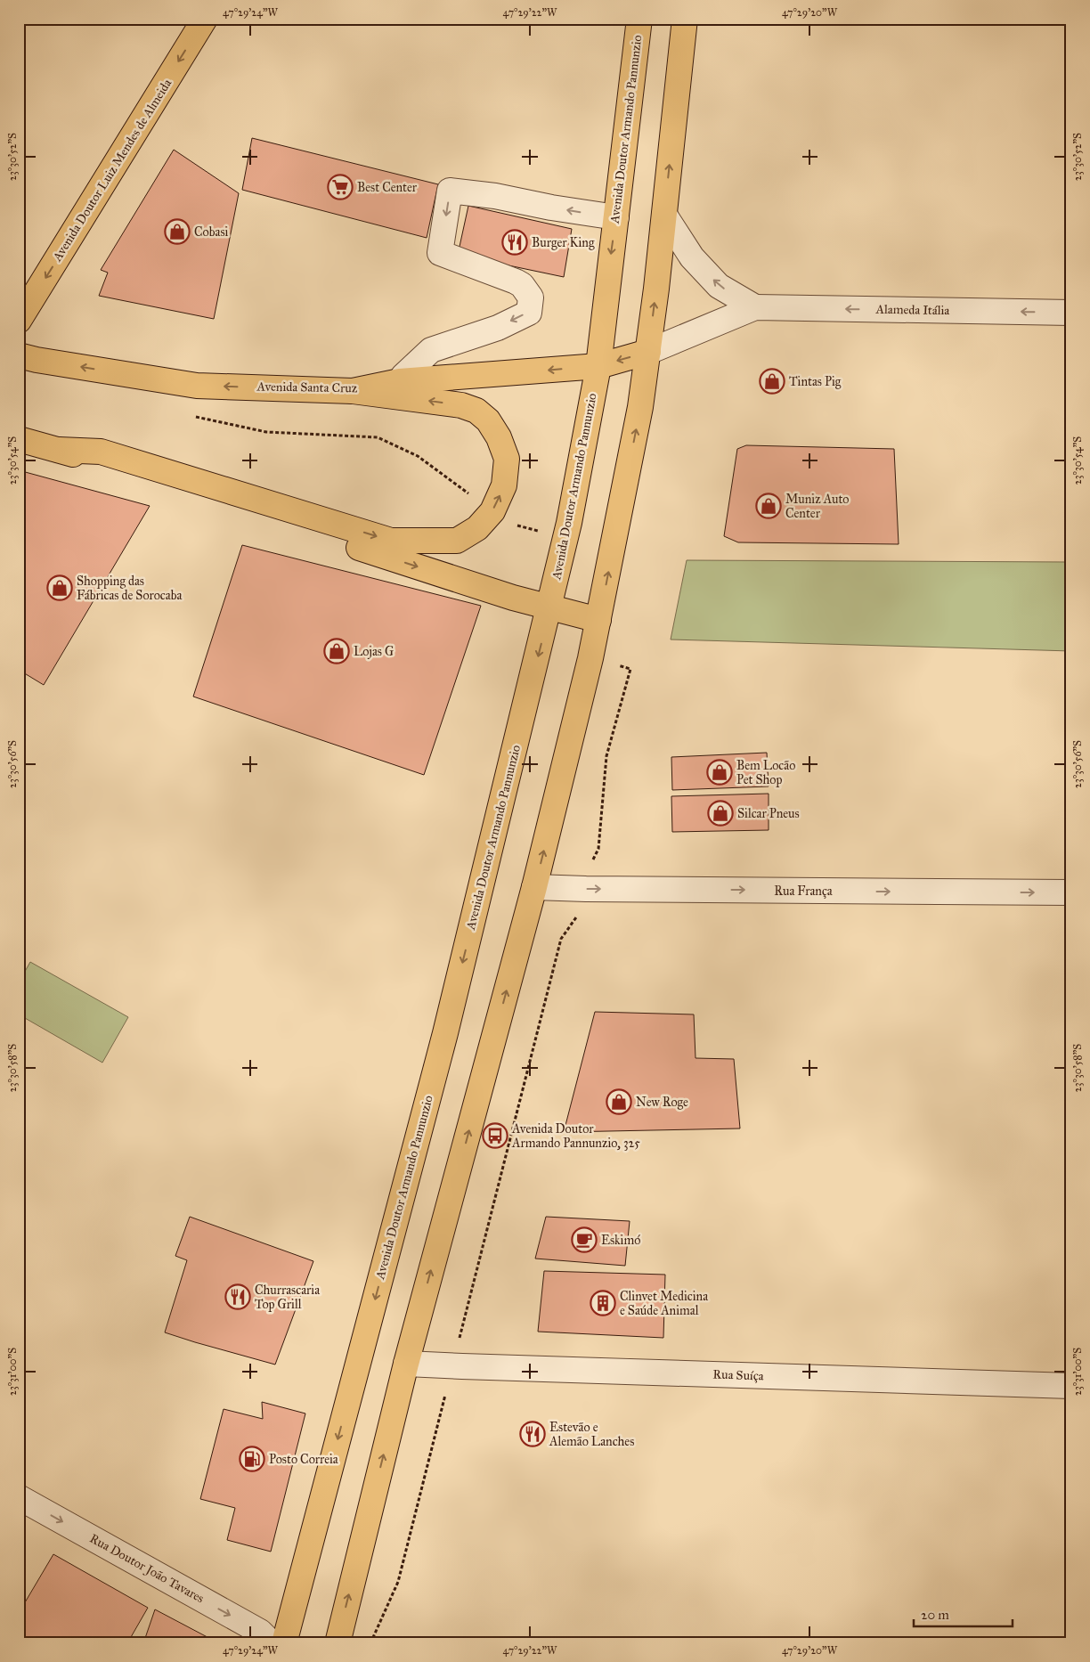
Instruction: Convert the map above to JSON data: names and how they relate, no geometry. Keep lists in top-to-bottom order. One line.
{"streets":{"main road":["Avenida Doutor Armando Pannunzio","Avenida Doutor Luiz Mendes de Almeida","Avenida Santa Cruz"],"street":["Alameda Itália","Rua França","Rua Suíça","Rua Doutor João Tavares"]},"crossings":[["Avenida Doutor Armando Pannunzio","Avenida Santa Cruz"],["Alameda Itália","Avenida Santa Cruz"]],"one_way":["Avenida Doutor Luiz Mendes de Almeida","Alameda Itália","Rua França","Rua Doutor João Tavares"],"places":{"supermarket":["Best Center"],"shop":["Cobasi","Tintas Pig","Muniz Auto Center","Shopping das Fábricas de Sorocaba","Lojas G","Bem Locão Pet Shop","Silcar Pneus","New Roge"],"restaurant":["Burger King","Churrascaria Top Grill","Estevão e Alemão Lanches"],"bus stop":["Avenida Doutor Armando Pannunzio, 325"],"cafe":["Eskimó"],"building":["Clinvet Medicina e Saúde Animal"],"fuel station":["Posto Correia"]},"scale_bar":"20 m","coordinates":["47°29'24\"W","47°29'22\"W","47°29'20\"W","23°30'52\"S","23°30'54\"S","23°30'56\"S","23°30'58\"S","23°31'00\"S"]}
